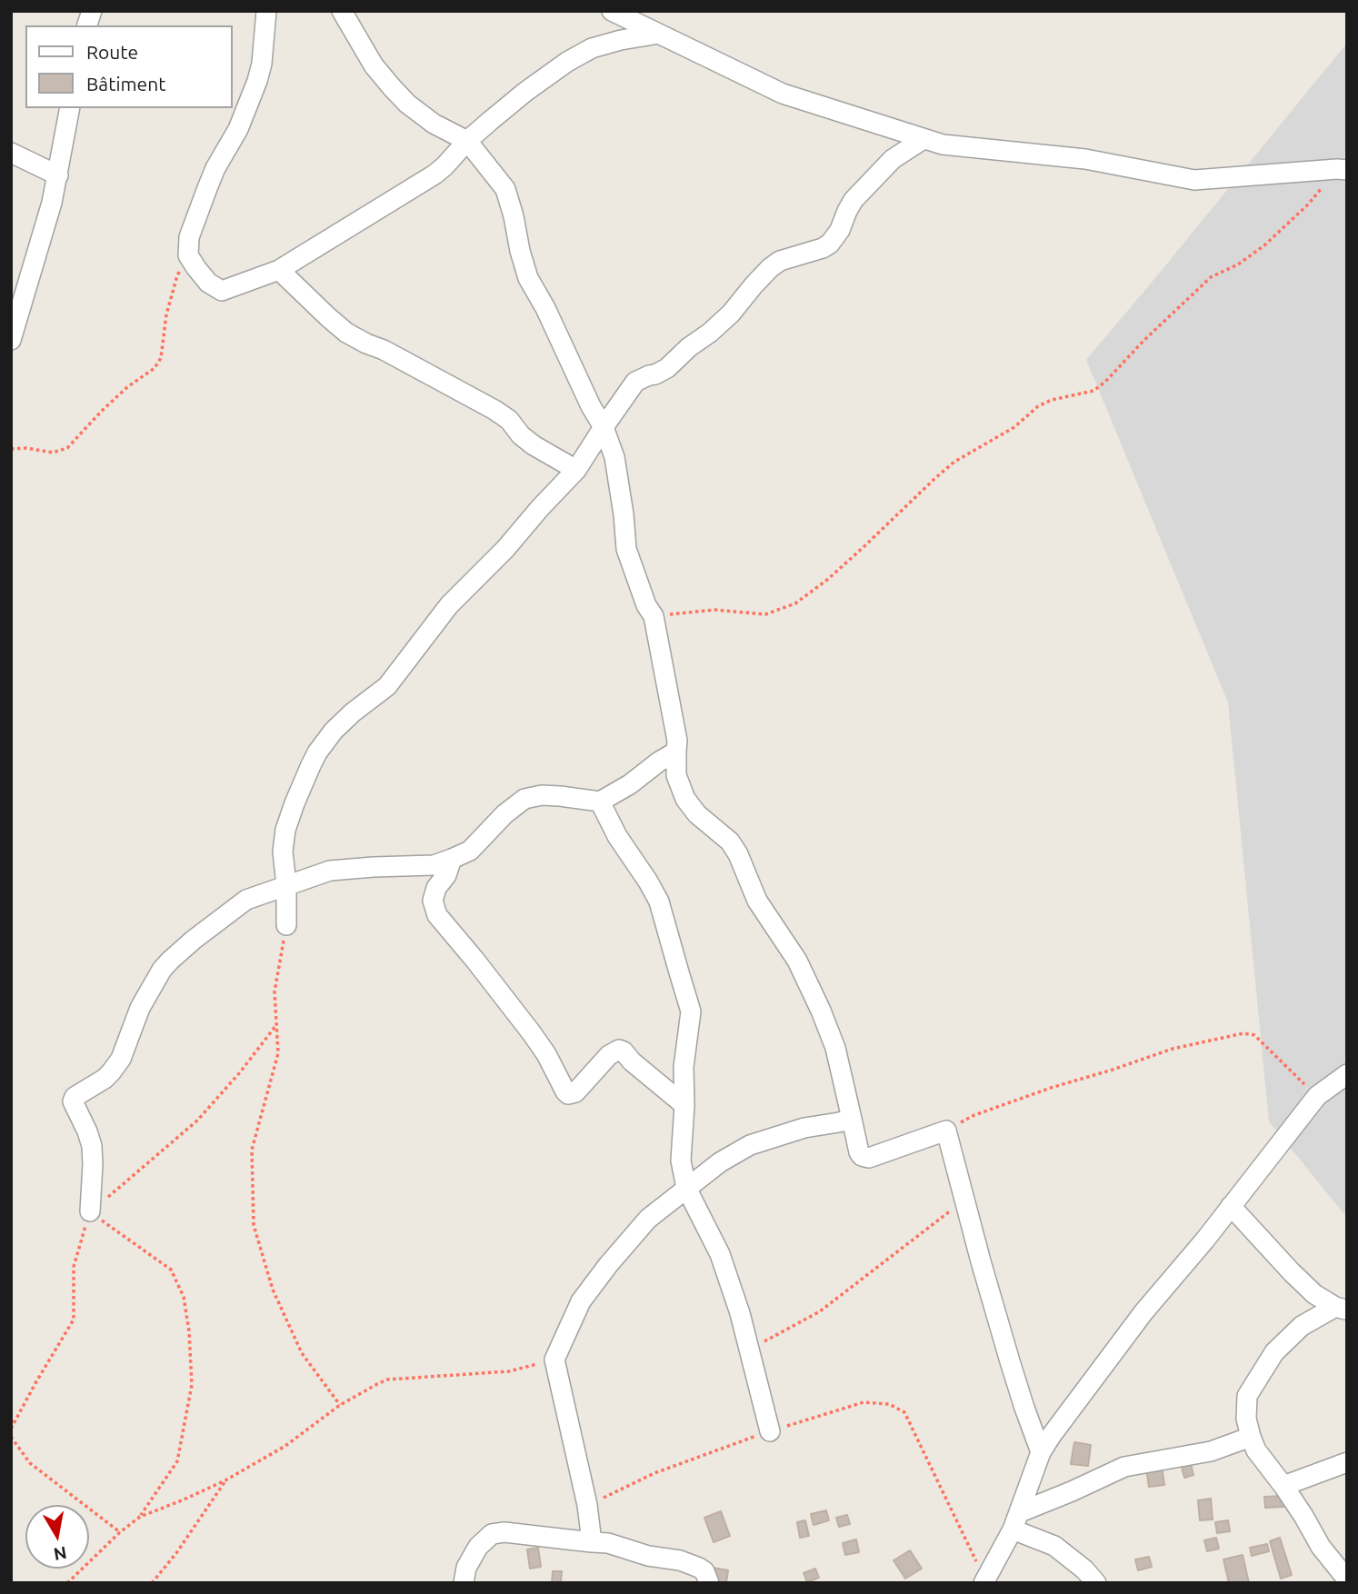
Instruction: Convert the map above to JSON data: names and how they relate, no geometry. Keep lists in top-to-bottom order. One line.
{"legend":["Route","Bâtiment"],"north":"bottom"}
